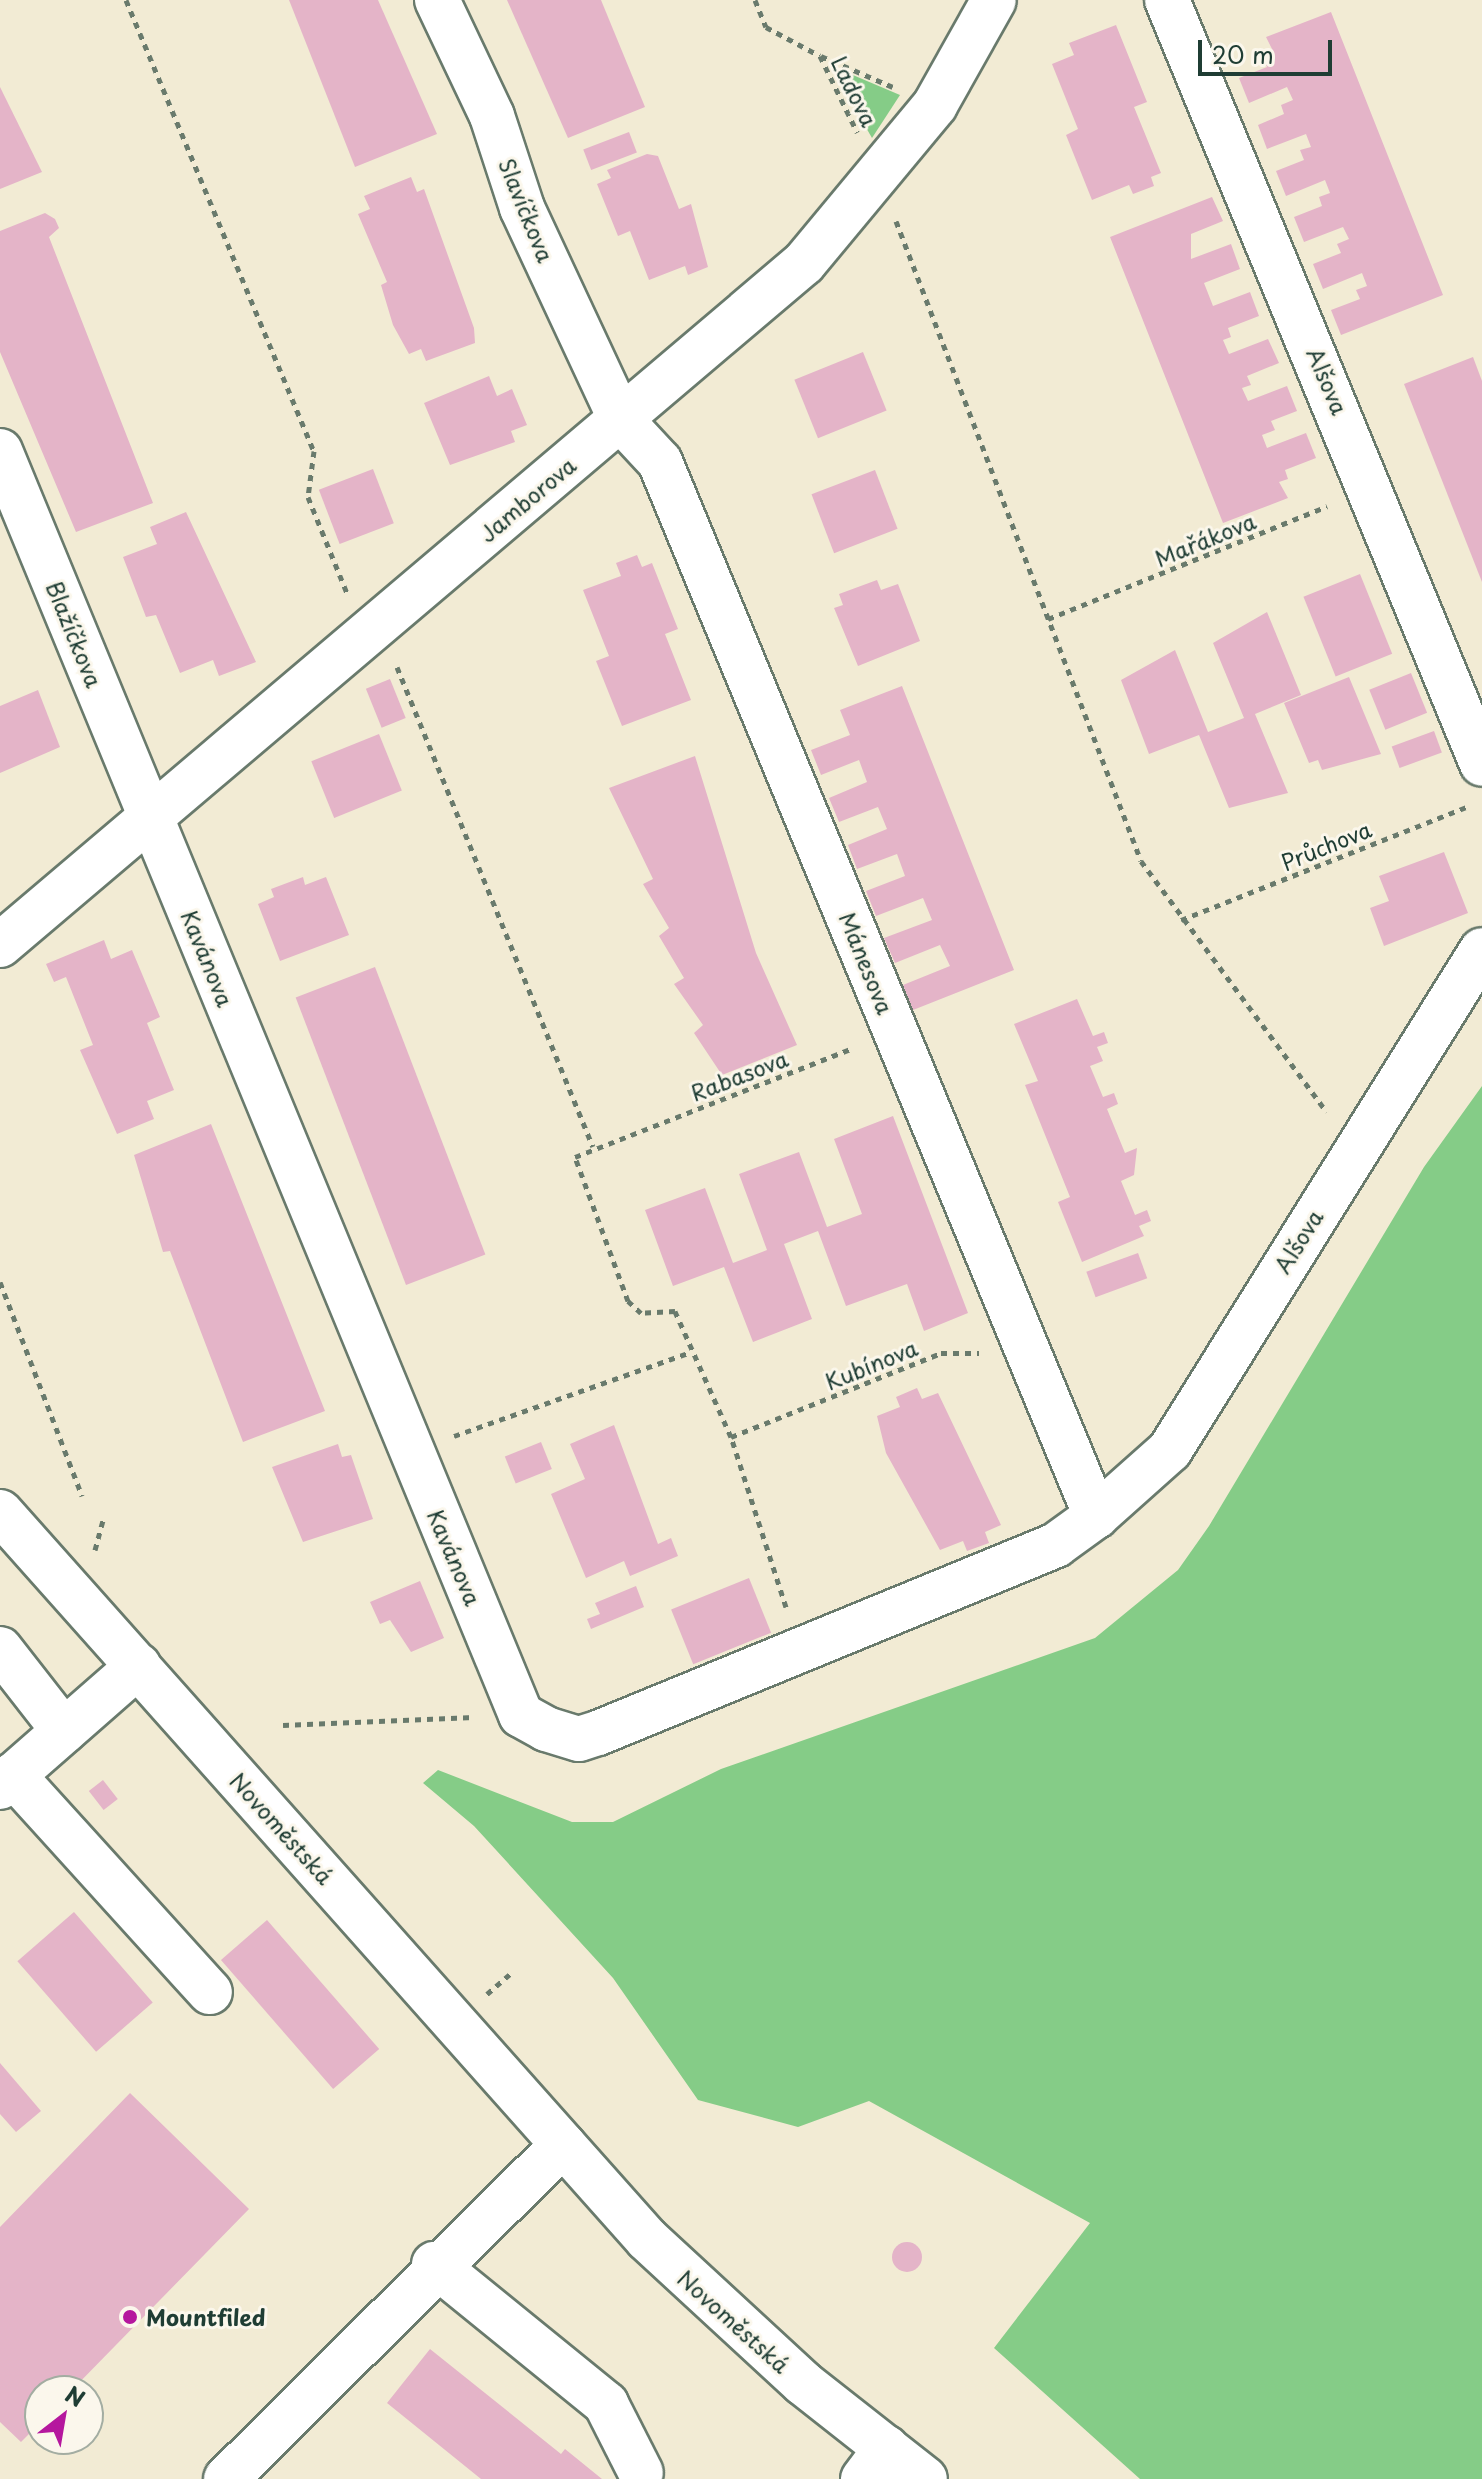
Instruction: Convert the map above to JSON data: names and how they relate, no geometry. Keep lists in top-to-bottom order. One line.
{"streets":{"street":["Slavíčkova","Alšova","Jamborova","Blažíčkova","Kavánova","Mánesova","Novoměstská"],"path":["Ladova","Mařákova","Průchova","Rabasova","Kubínova"]},"crossings":[["Ladova","Alšova"],["Ladova","Jamborova"],["Ladova","Mařákova"],["Ladova","Průchova"],["Slavíčkova","Jamborova"],["Slavíčkova","Mánesova"],["Alšova","Mařákova"],["Alšova","Mánesova"],["Jamborova","Blažíčkova"],["Jamborova","Kavánova"],["Jamborova","Mánesova"],["Blažíčkova","Kavánova"],["Mánesova","Rabasova"],["Mánesova","Kubínova"]],"places":["Mountfiled"],"scale_bar":"20 m","north":"top right"}
